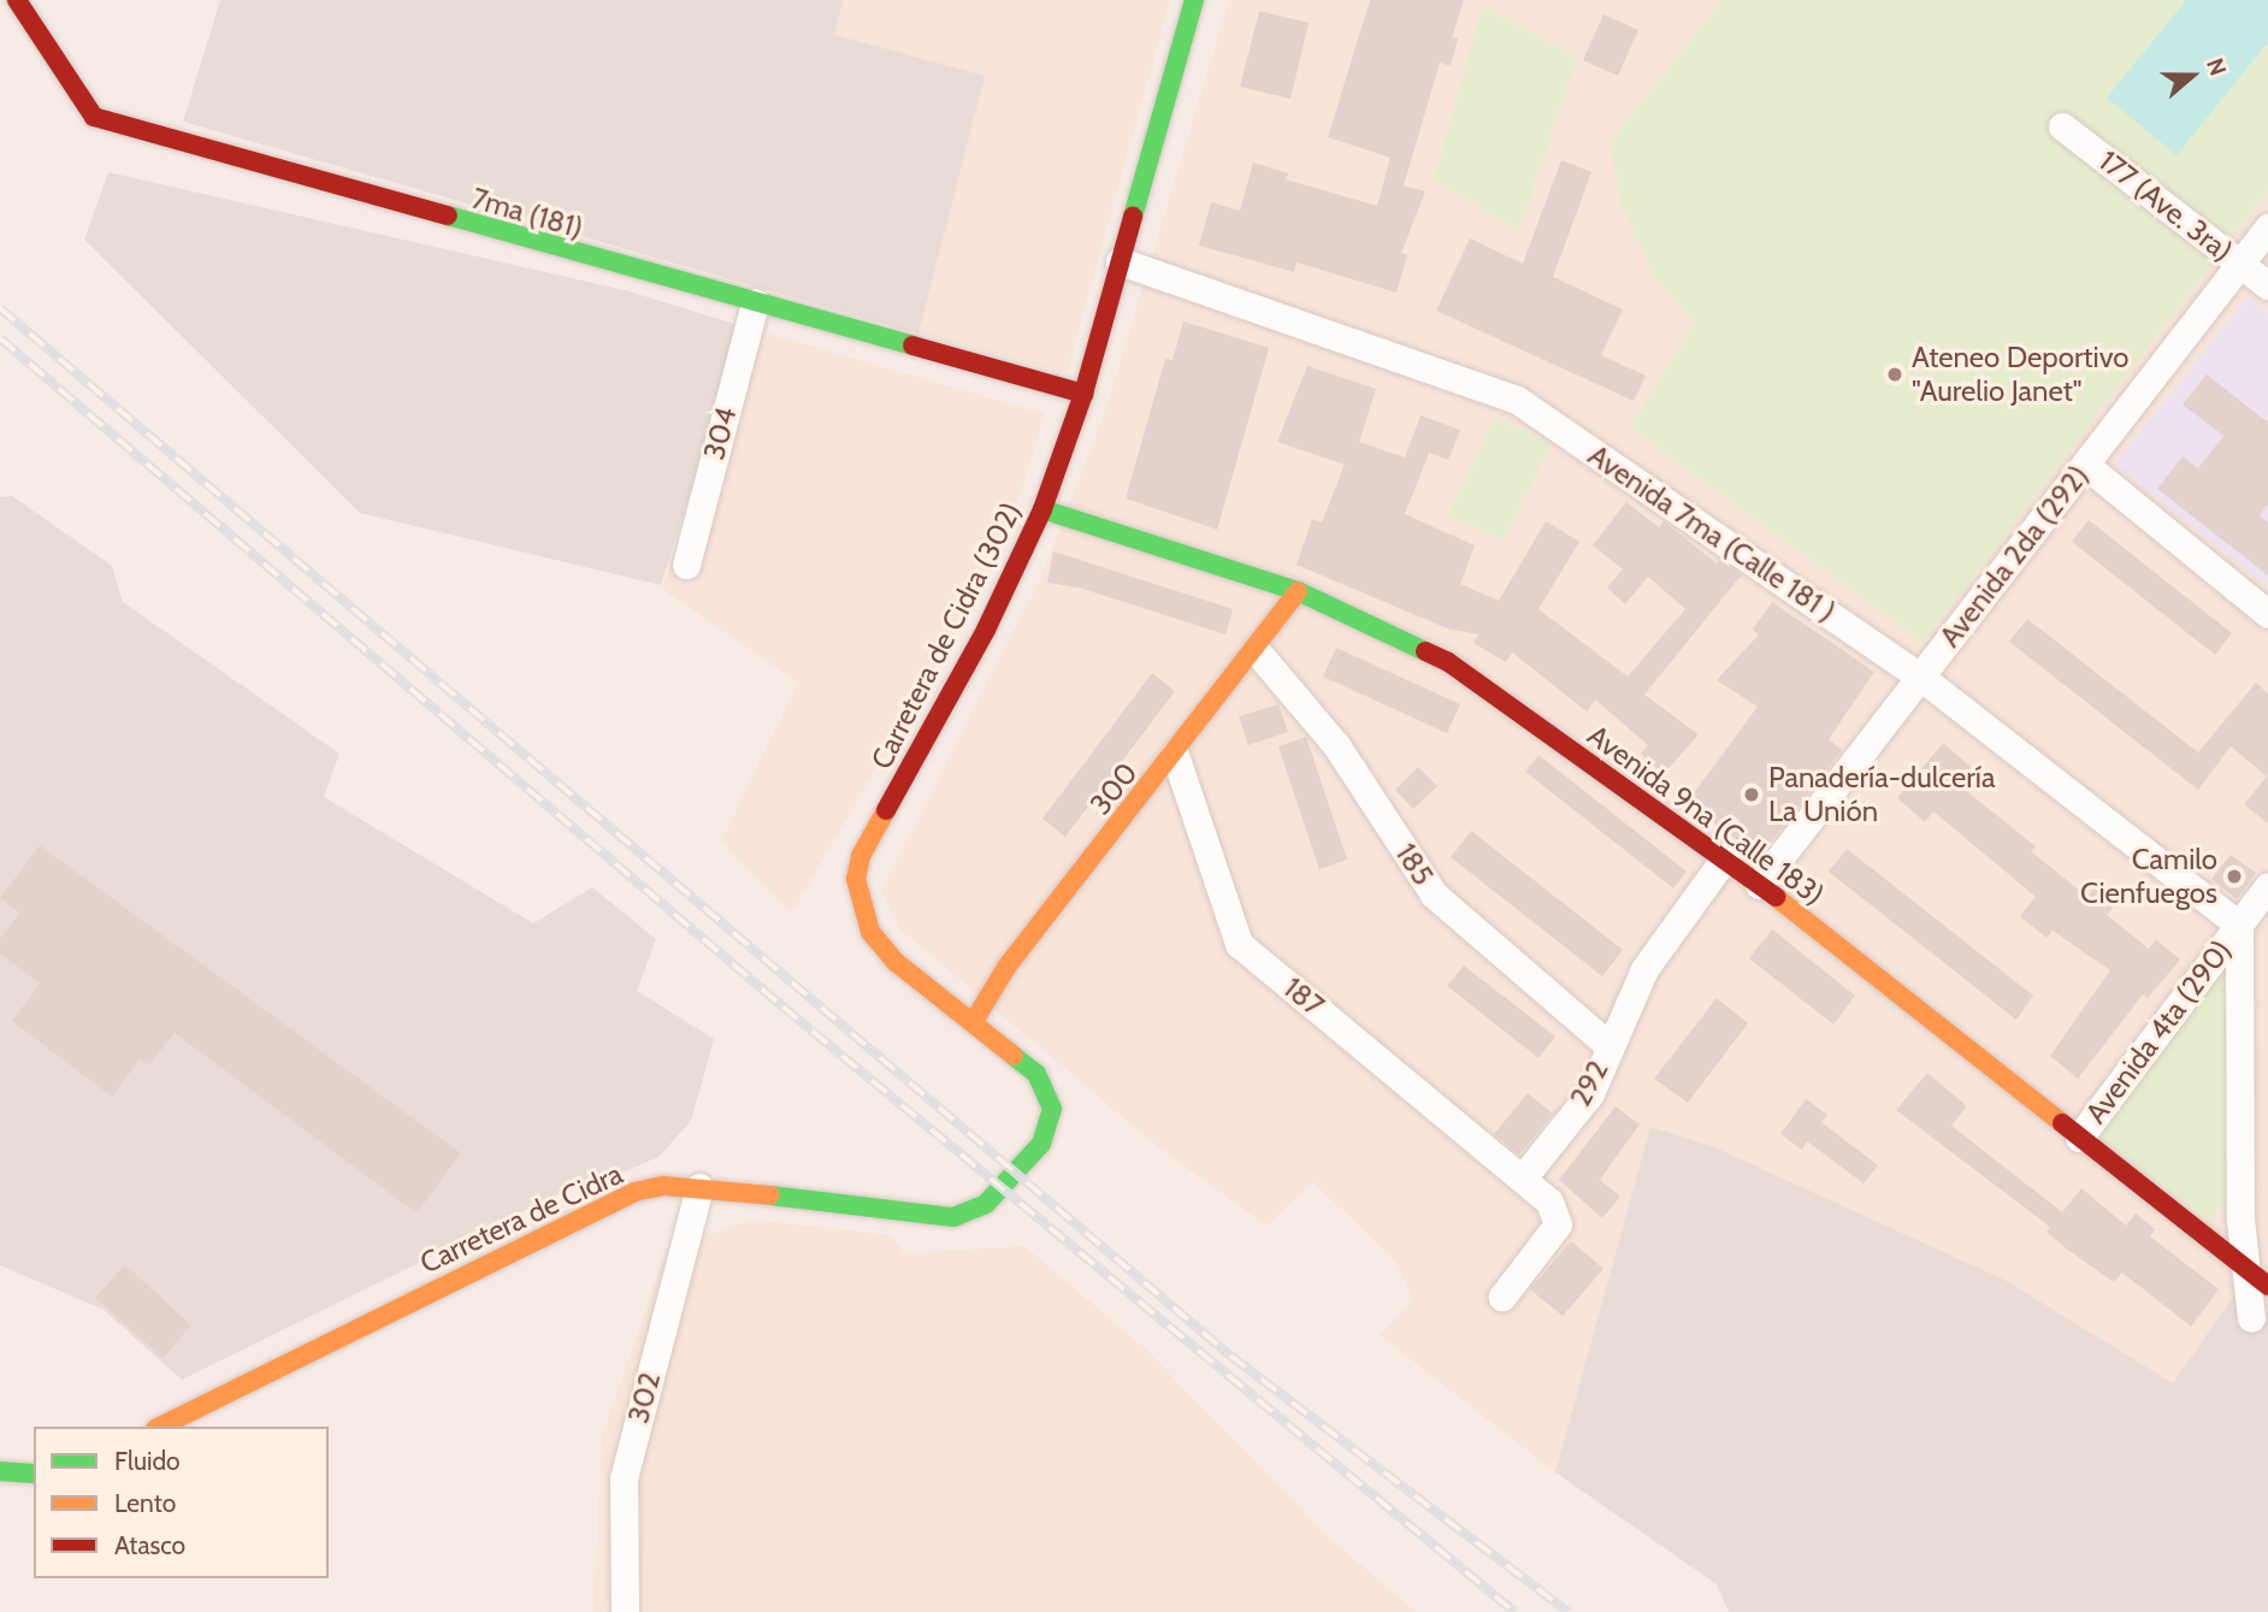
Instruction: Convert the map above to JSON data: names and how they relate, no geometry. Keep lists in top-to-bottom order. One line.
{"streets":{"street":["177 (Ave. 3ra)","7ma (181)","304","Avenida 7ma (Calle 181 )","Avenida 2da (292)","Carretera de Cidra (302)","300","Avenida 9na (Calle 183)","185","187","Avenida 4ta (290)","292","Carretera de Cidra","302"]},"crossings":[["177 (Ave. 3ra)","Avenida 2da (292)"],["7ma (181)","304"],["7ma (181)","Carretera de Cidra (302)"],["Avenida 7ma (Calle 181 )","Avenida 2da (292)"],["Avenida 7ma (Calle 181 )","Carretera de Cidra (302)"],["Avenida 7ma (Calle 181 )","Avenida 4ta (290)"],["Avenida 2da (292)","Avenida 9na (Calle 183)"],["Carretera de Cidra (302)","300"],["Carretera de Cidra (302)","Avenida 9na (Calle 183)"],["Carretera de Cidra (302)","Carretera de Cidra"],["300","Avenida 9na (Calle 183)"],["300","185"],["300","187"],["Avenida 9na (Calle 183)","Avenida 4ta (290)"],["Avenida 9na (Calle 183)","292"],["185","292"],["187","292"],["Carretera de Cidra","302"]],"places":["Ateneo Deportivo \"Aurelio Janet\"","Panadería-dulcería La Unión","Camilo Cienfuegos"],"legend":["Fluido","Lento","Atasco"],"north":"right"}
